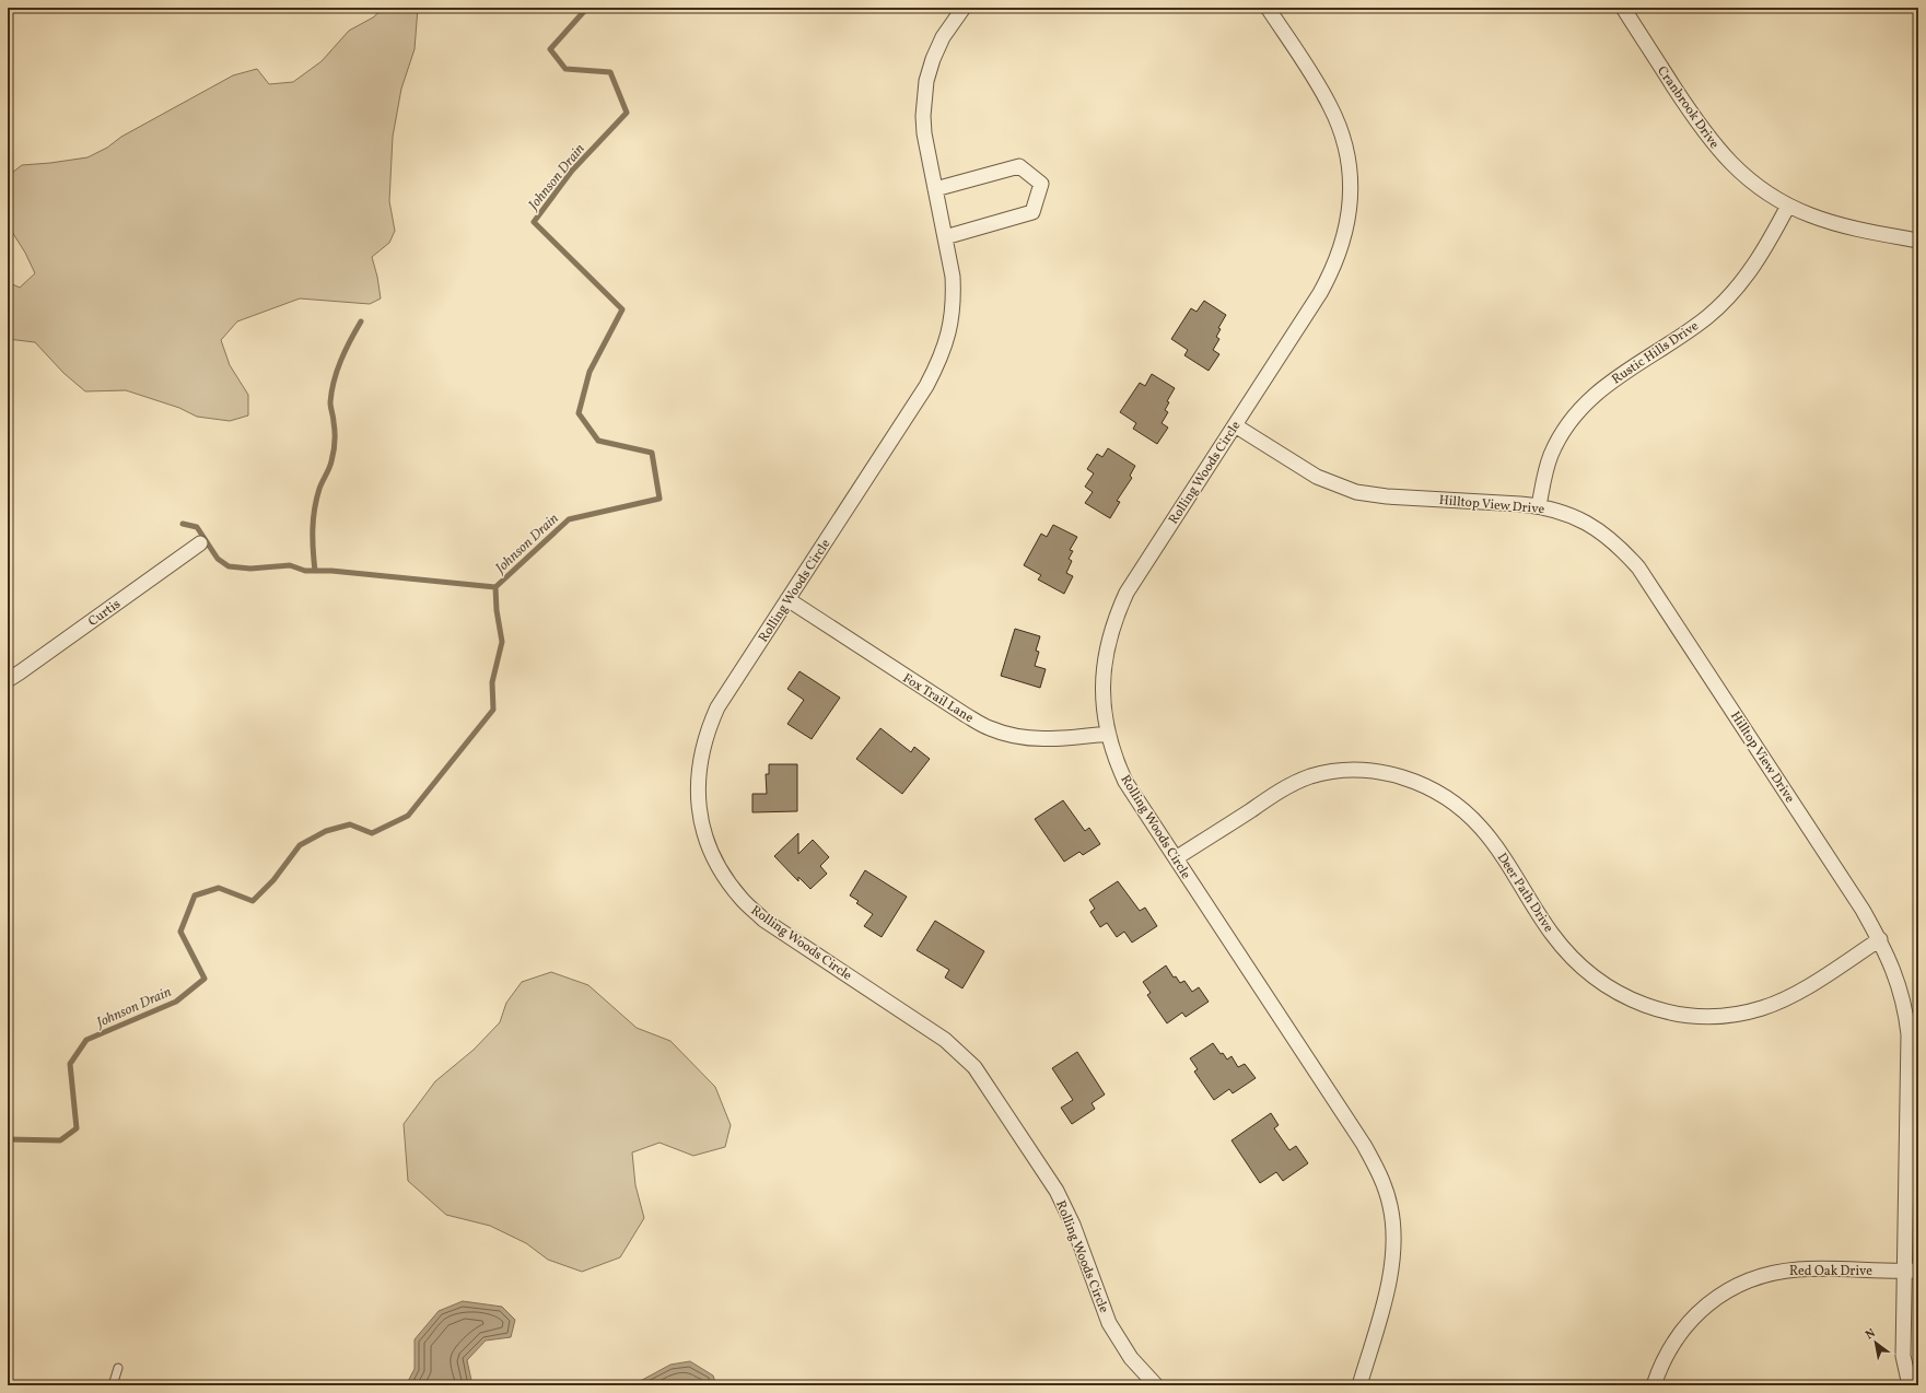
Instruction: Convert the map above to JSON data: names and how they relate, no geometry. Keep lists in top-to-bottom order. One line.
{"streets":{"street":["Cranbrook Drive","Rustic Hills Drive","Rolling Woods Circle","Hilltop View Drive","Curtis","Fox Trail Lane","Deer Path Drive","Red Oak Drive"]},"crossings":[["Cranbrook Drive","Rustic Hills Drive"],["Rustic Hills Drive","Hilltop View Drive"],["Rolling Woods Circle","Hilltop View Drive"],["Rolling Woods Circle","Fox Trail Lane"],["Rolling Woods Circle","Deer Path Drive"],["Hilltop View Drive","Deer Path Drive"],["Hilltop View Drive","Red Oak Drive"]],"water":["Johnson Drain"],"north":"top left"}
